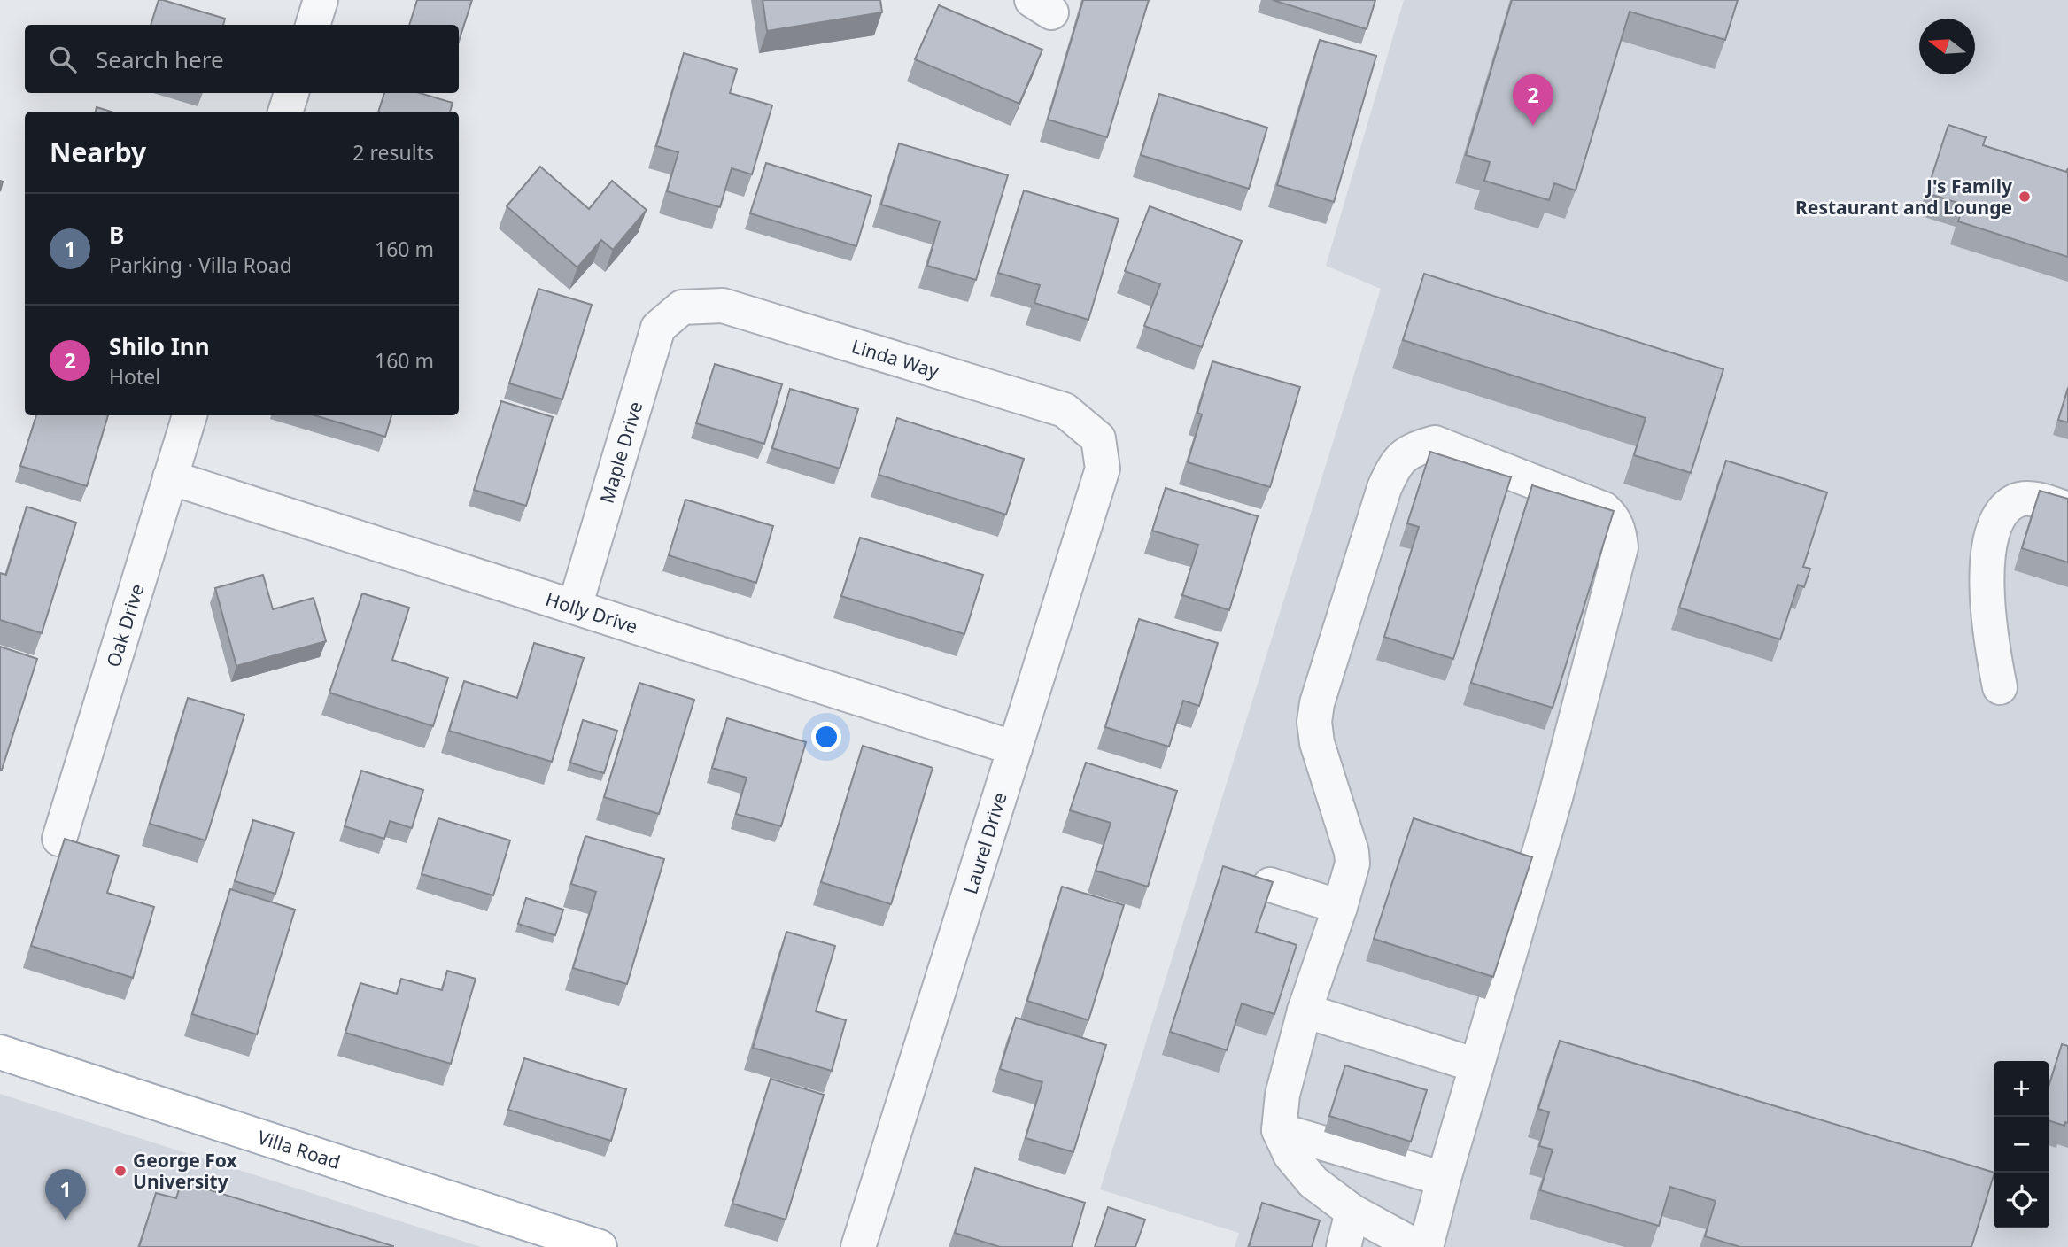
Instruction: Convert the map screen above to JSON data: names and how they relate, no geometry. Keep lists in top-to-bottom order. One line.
{"streets":{"main road":["Villa Road"],"street":["Linda Way","Maple Drive","Holly Drive","Oak Drive","Laurel Drive"]},"crossings":[["Linda Way","Maple Drive"],["Linda Way","Laurel Drive"],["Maple Drive","Holly Drive"],["Holly Drive","Oak Drive"],["Holly Drive","Laurel Drive"]],"places":["J's Family Restaurant and Lounge","George Fox University"],"north":"left","page":{"search":"Search here","pins":["2","1"],"heading":["Nearby","2 results"],"list":[{"mark":"1","name":"B","note":"Parking · Villa Road","value":"160 m"},{"mark":"2","name":"Shilo Inn","note":"Hotel","value":"160 m"}],"map_buttons":["+","−"]}}
